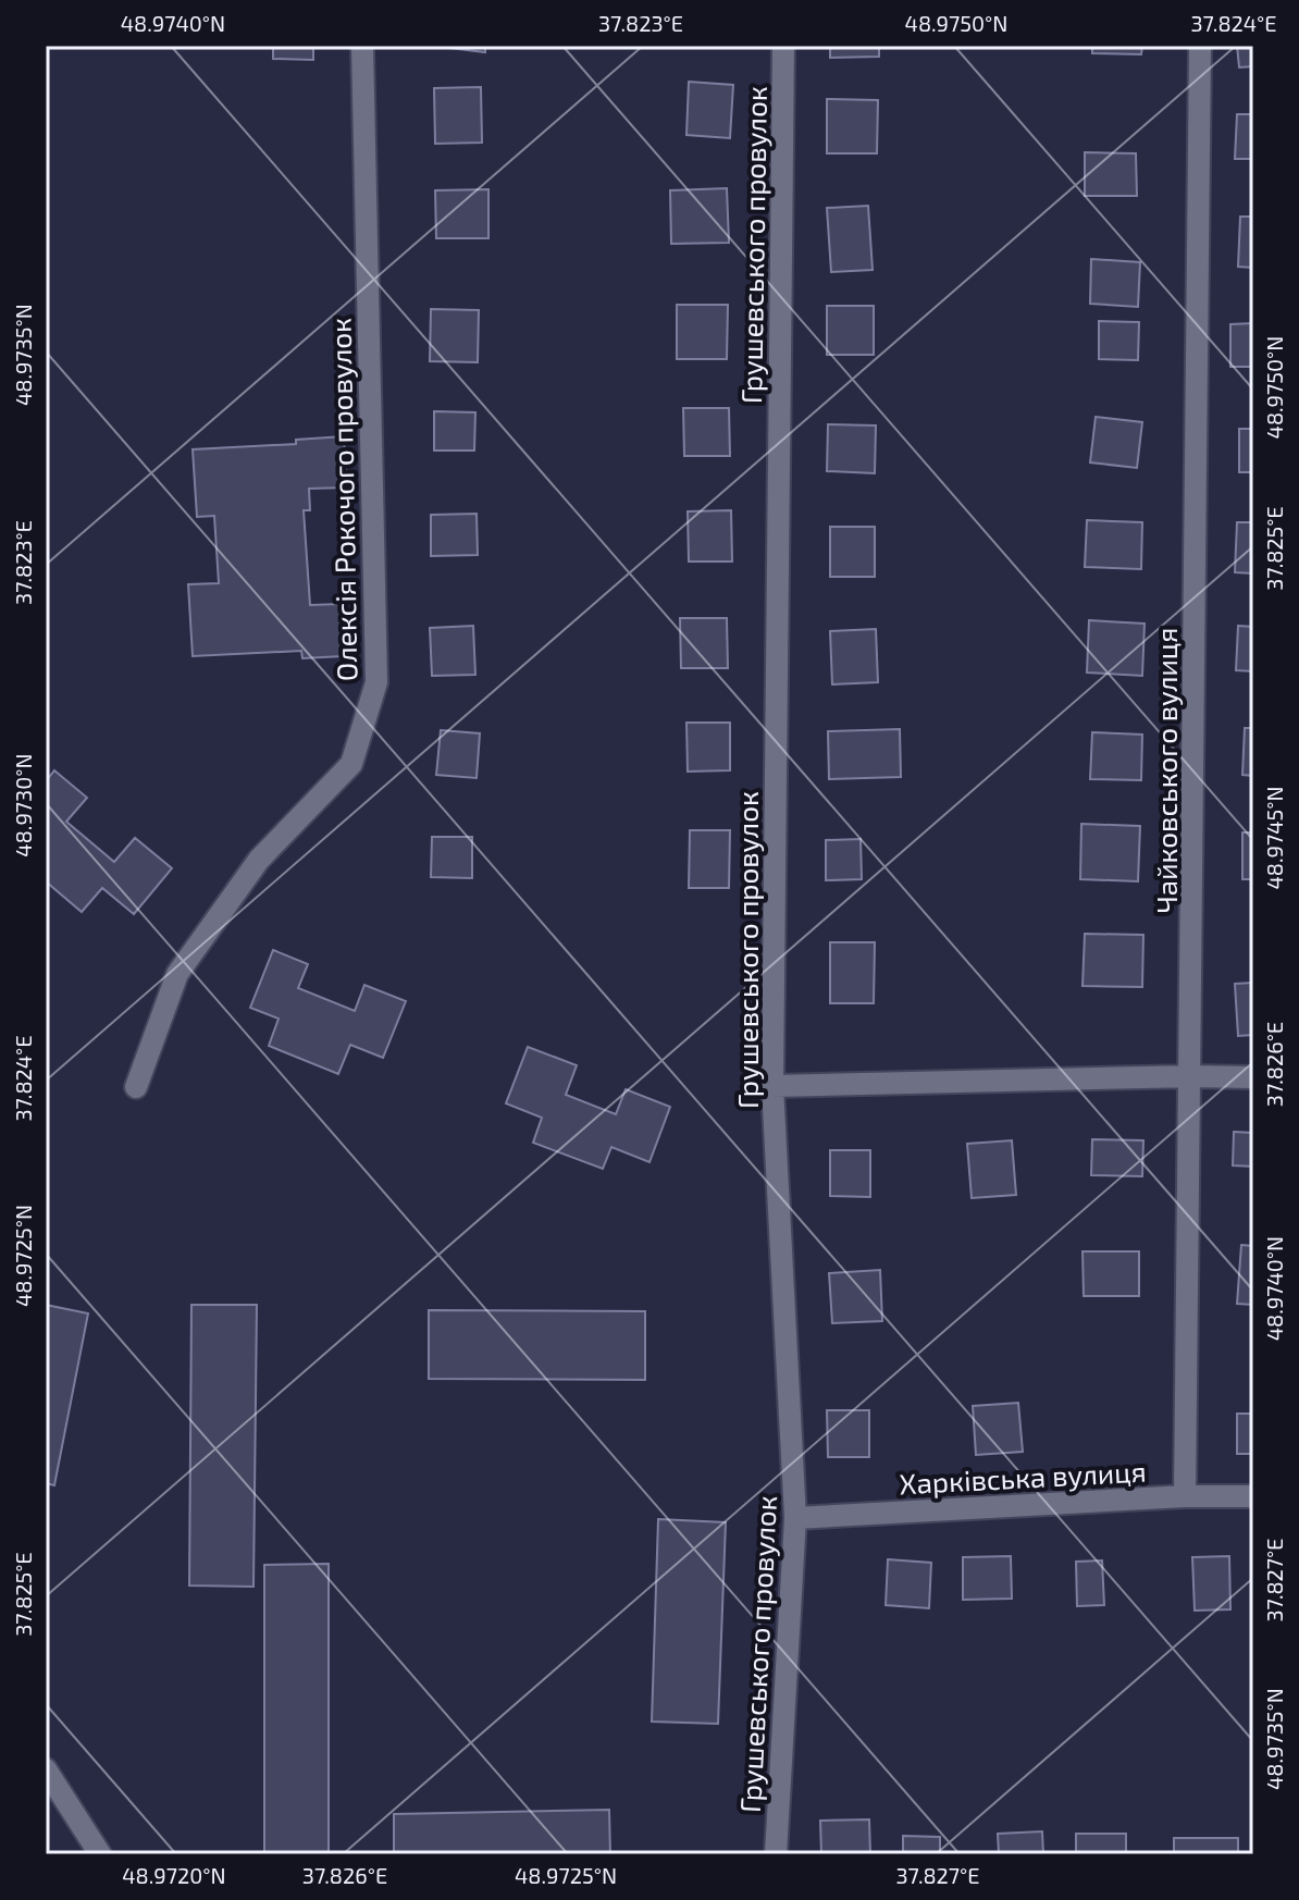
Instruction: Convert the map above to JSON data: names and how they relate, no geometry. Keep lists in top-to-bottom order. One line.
{"streets":{"street":["Грушевського провулок","Олексія Рокочого провулок","Чайковського вулиця","Харківська вулиця"]},"crossings":[["Грушевського провулок","Харківська вулиця"],["Чайковського вулиця","Харківська вулиця"]],"coordinates":["48.9740°N","37.823°E","48.9750°N","37.824°E","48.9735°N","37.825°E","48.9730°N","48.9745°N","37.826°E","48.9725°N","37.827°E","48.9720°N"]}
